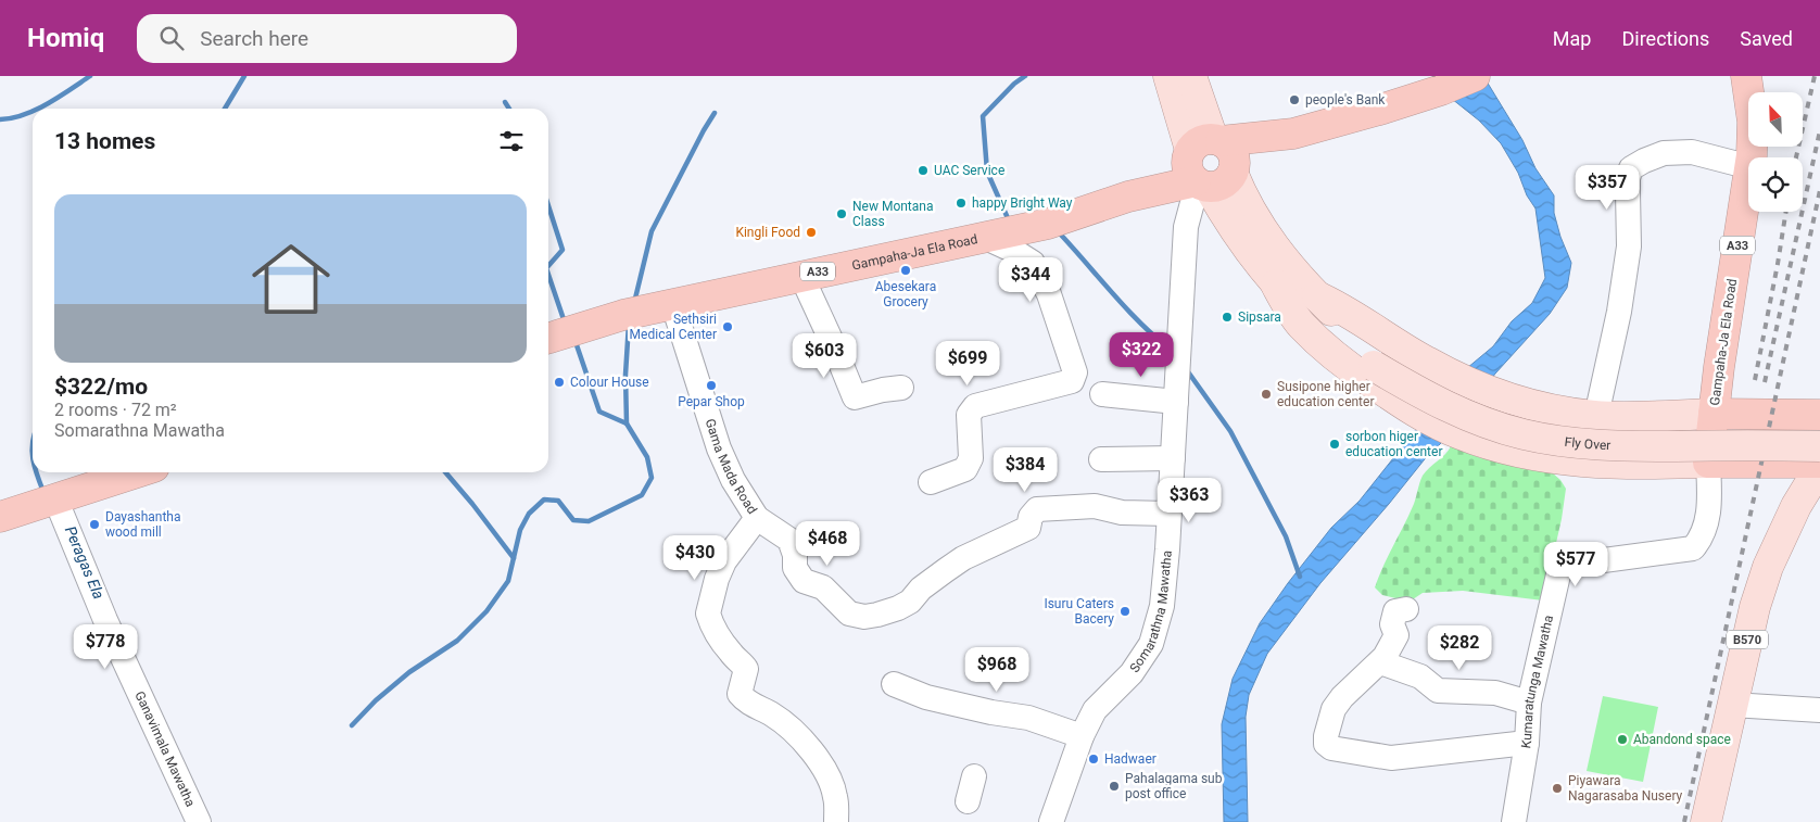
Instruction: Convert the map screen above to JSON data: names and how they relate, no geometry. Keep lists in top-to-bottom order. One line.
{"streets":{"highway":["A33","Gampaha-Ja Ela Road"],"main road":["Fly Over","B570"],"street":["Gama Mada Road","Somarathna Mawatha","Kumaratunga Mawatha","Ganavimala Mawatha"]},"crossings":[["A33","Gampaha-Ja Ela Road"],["A33","Kumaratunga Mawatha"],["Gampaha-Ja Ela Road","Gama Mada Road"],["Gampaha-Ja Ela Road","Somarathna Mawatha"]],"water":["Peragas Ela"],"places":["people's Bank","UAC Service","happy Bright Way","New Montana Class","Kingli Food","Abesekara Grocery","Sipsara","Sethsiri Medical Center","Colour House","Pepar Shop","Susipone higher education center","sorbon higer education center","Dayashantha wood mill","Isuru Caters Bacery","Abandond space","Hadwaer","Pahalagama sub post office","Piyawara Nagarasaba Nusery"],"north":"top left","page":{"header":"Homiq","search":"Search here","nav":["Map","Directions","Saved"],"heading":"13 homes","price":["$357","$344","$322","$603","$699","$384","$363","$468","$430","$577","$778","$282","$968"],"list":[{"name":"$322/mo","note":"2 rooms · 72 m² · Somarathna Mawatha"}]}}
